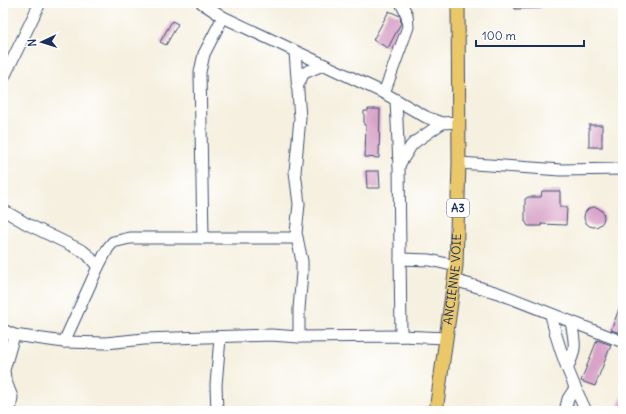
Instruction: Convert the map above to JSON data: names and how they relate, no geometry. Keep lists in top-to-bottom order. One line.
{"streets":{"main road":["A3","ANCIENNE VOIE"]},"scale_bar":"100 m","north":"left"}
